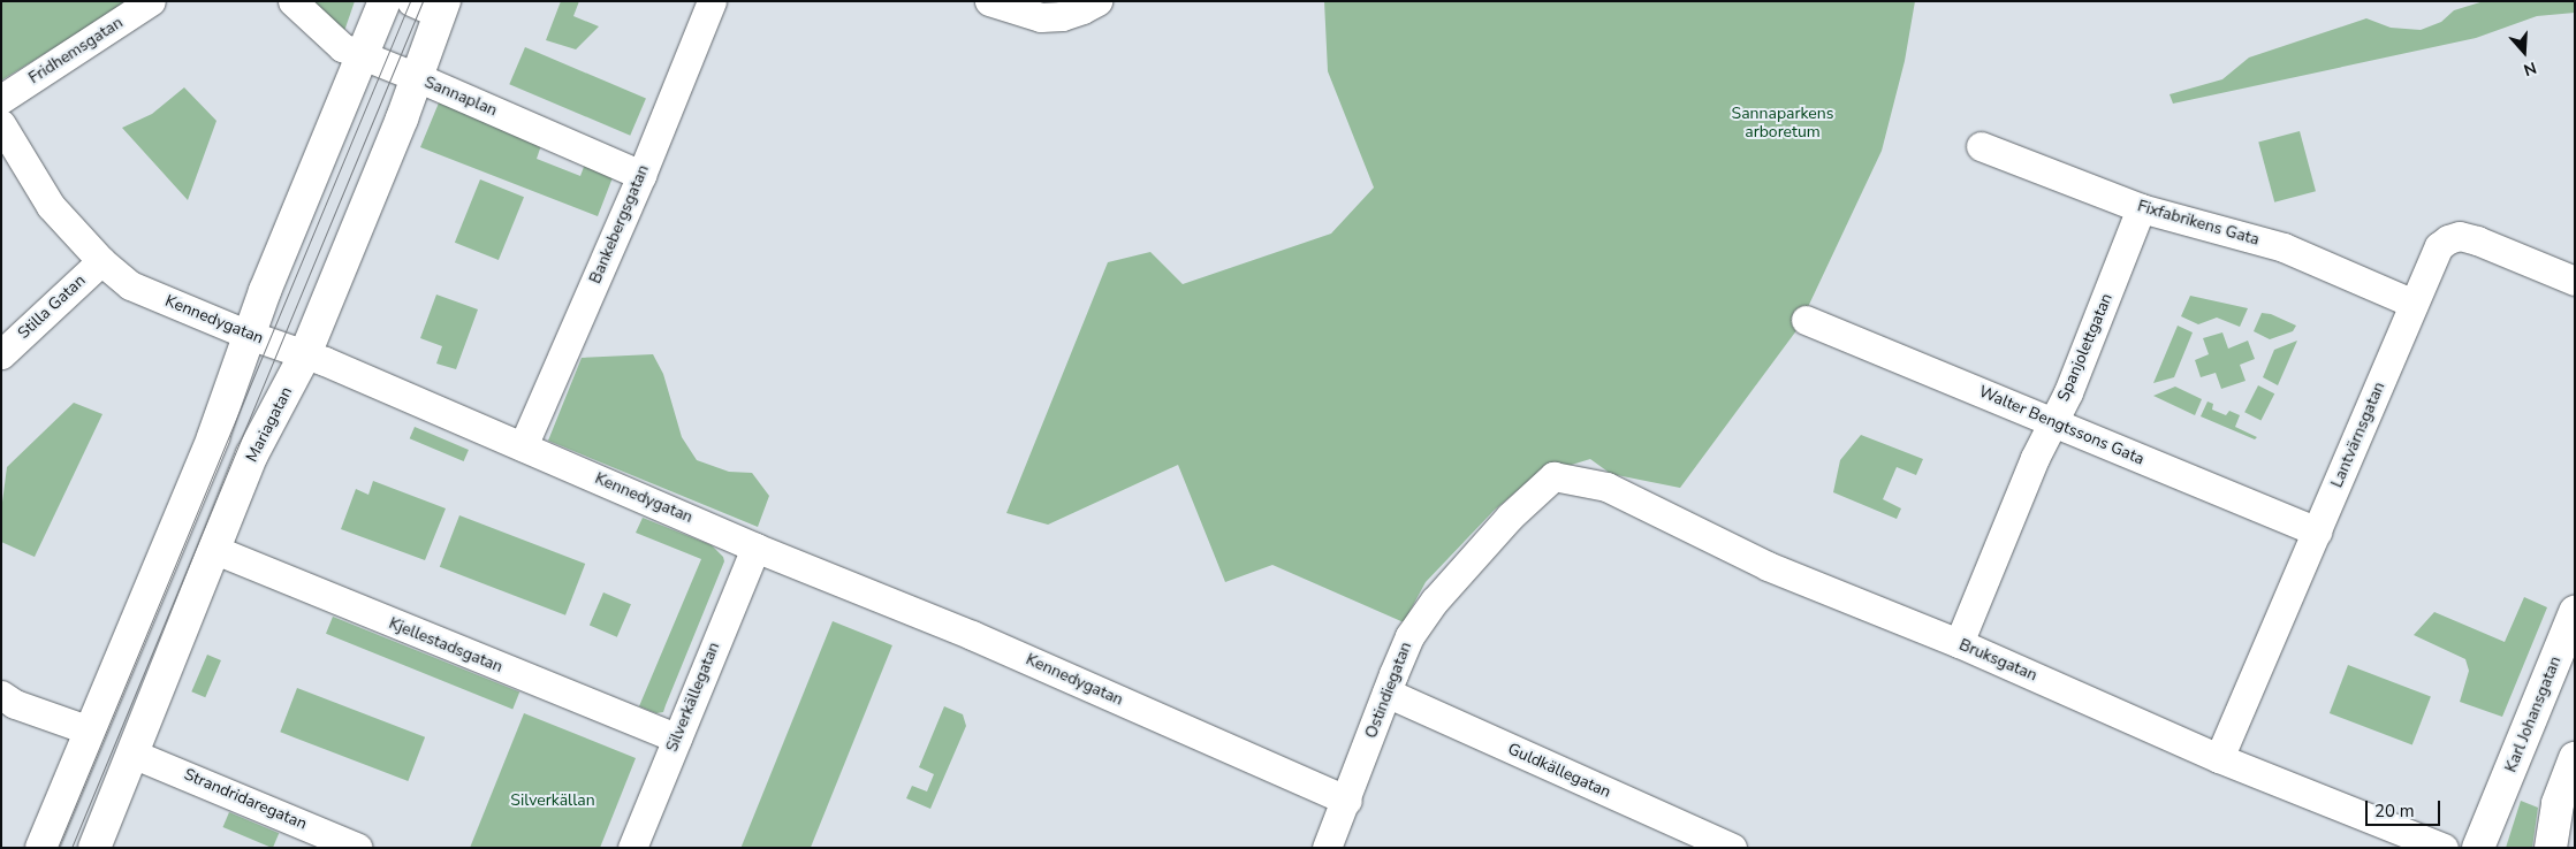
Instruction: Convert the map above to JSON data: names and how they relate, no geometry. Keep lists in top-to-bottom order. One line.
{"streets":{"main road":["Mariagatan","Karl Johansgatan"],"street":["Fridhemsgatan","Sannaplan","Fixfabrikens Gata","Bankebergsgatan","Stilla Gatan","Kennedygatan","Spanjolettgatan","Walter Bengtssons Gata","Lantvärnsgatan","Kjellestadsgatan","Bruksgatan","Ostindiegatan","Silverkällegatan","Guldkällegatan","Strandridaregatan"]},"crossings":[["Sannaplan","Bankebergsgatan"],["Sannaplan","Mariagatan"],["Fixfabrikens Gata","Spanjolettgatan"],["Fixfabrikens Gata","Lantvärnsgatan"],["Bankebergsgatan","Kennedygatan"],["Stilla Gatan","Kennedygatan"],["Kennedygatan","Mariagatan"],["Kennedygatan","Ostindiegatan"],["Kennedygatan","Silverkällegatan"],["Spanjolettgatan","Walter Bengtssons Gata"],["Spanjolettgatan","Bruksgatan"],["Mariagatan","Kjellestadsgatan"],["Mariagatan","Strandridaregatan"],["Walter Bengtssons Gata","Lantvärnsgatan"],["Lantvärnsgatan","Bruksgatan"],["Kjellestadsgatan","Silverkällegatan"],["Bruksgatan","Ostindiegatan"],["Ostindiegatan","Guldkällegatan"]],"parks":["Sannaparkens arboretum","Silverkällan"],"scale_bar":"20 m","north":"bottom"}
